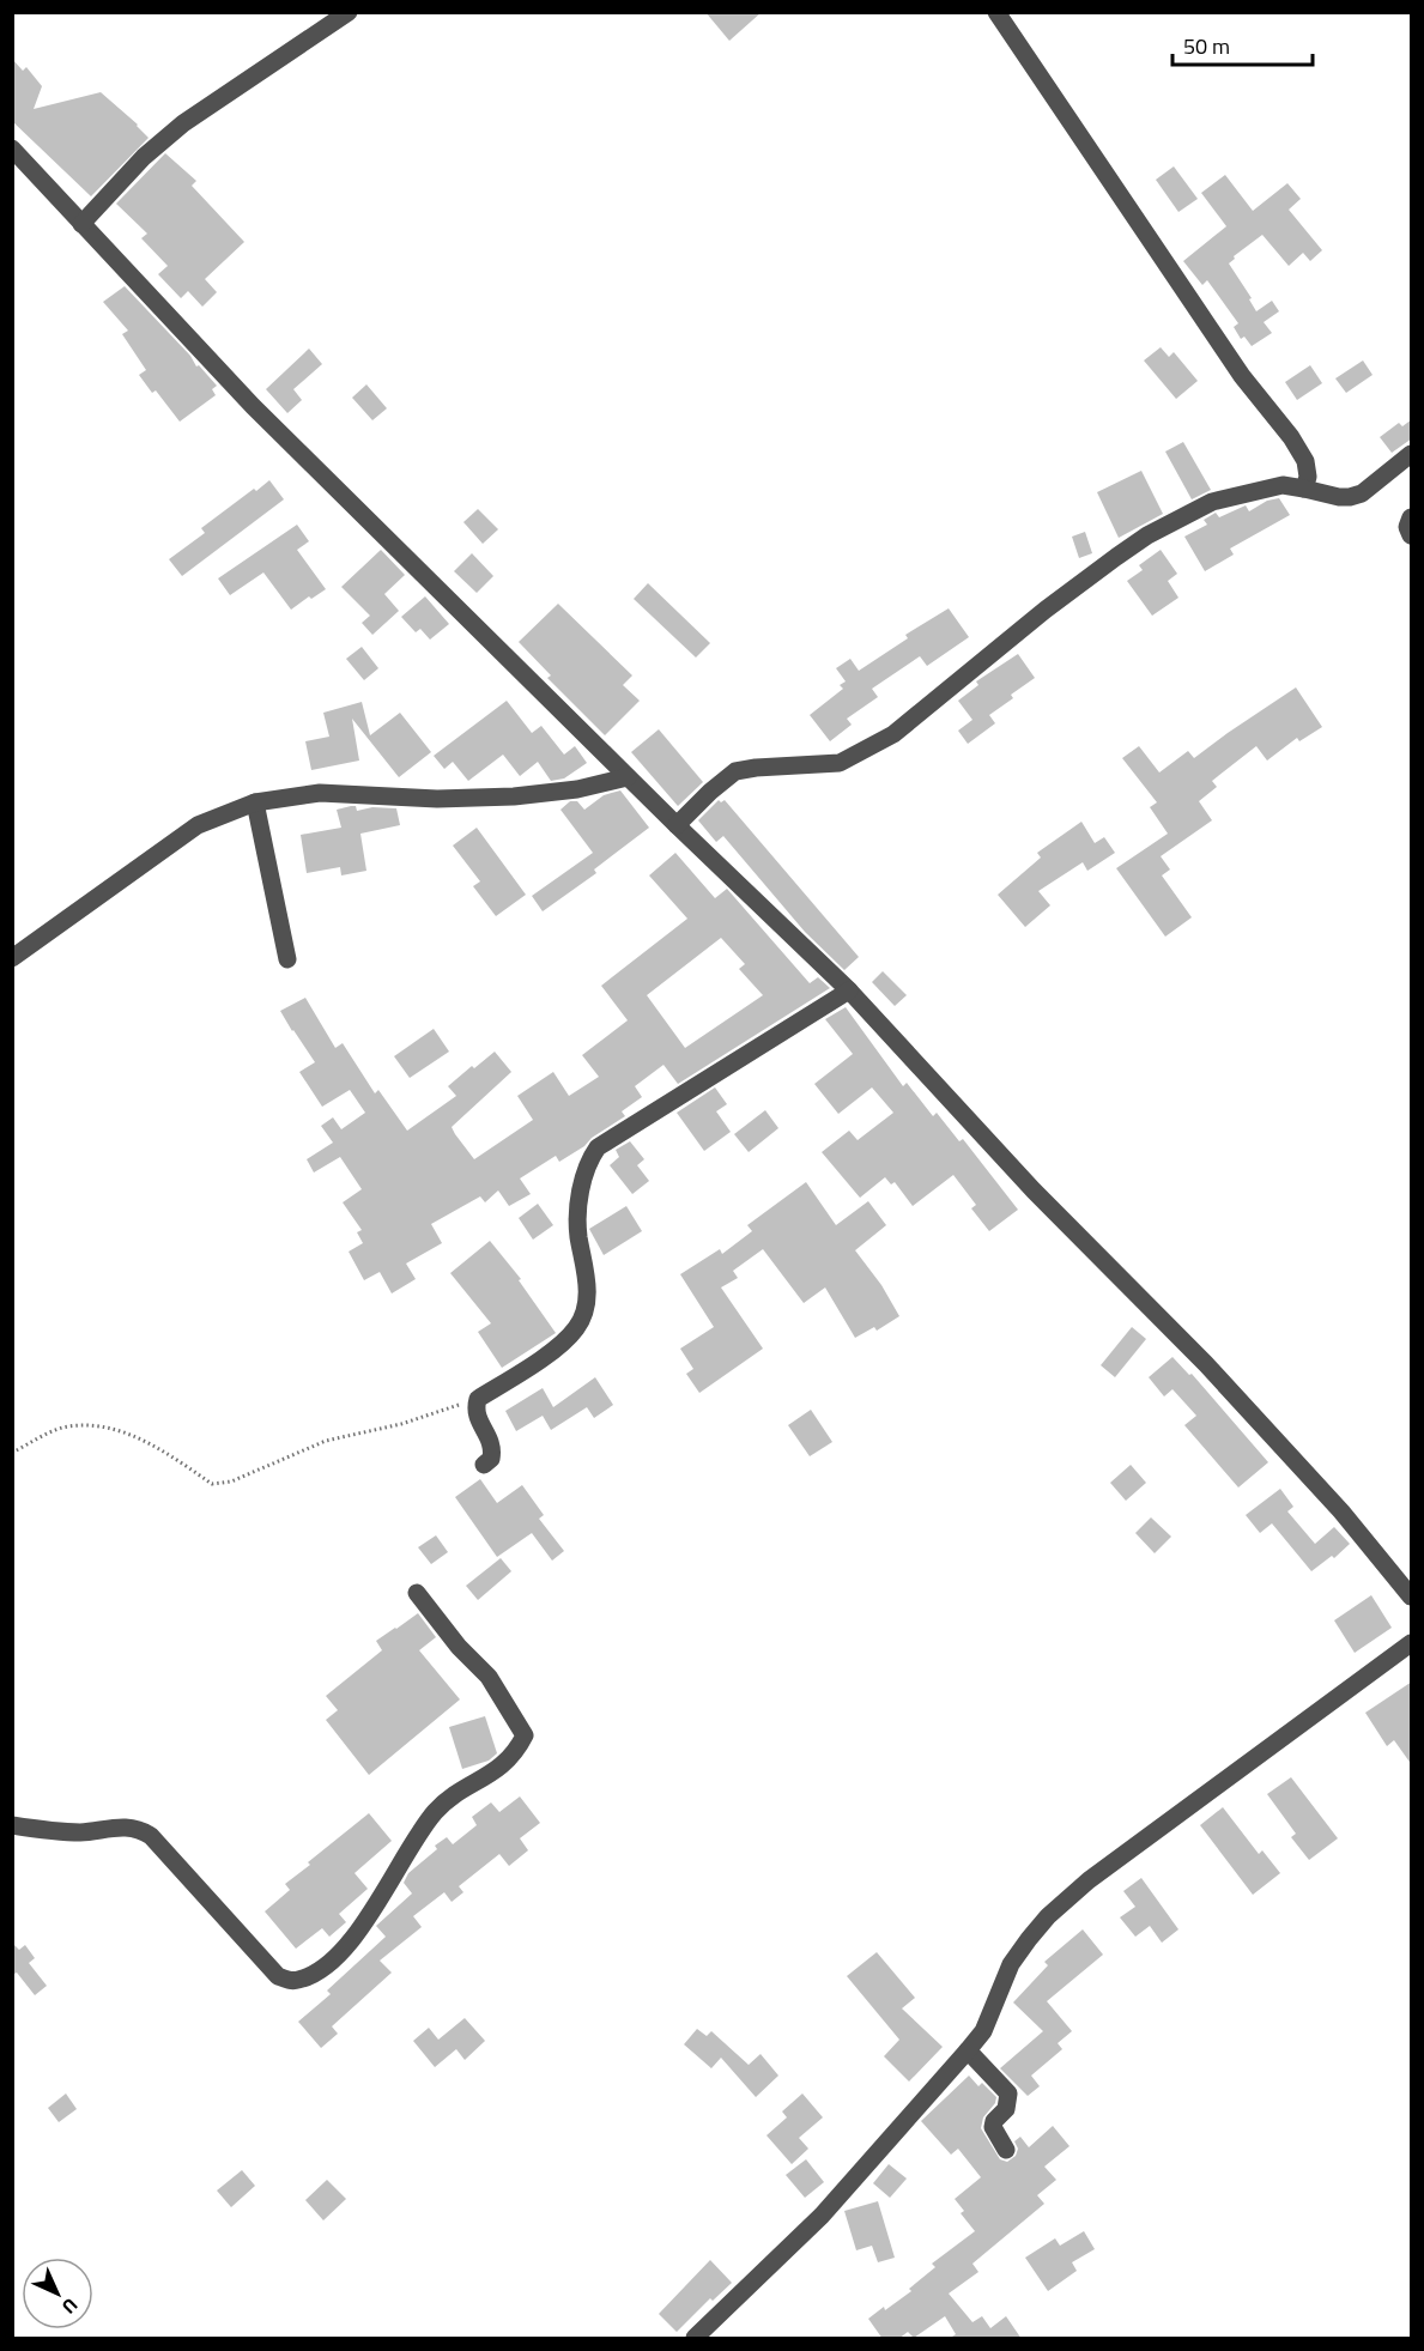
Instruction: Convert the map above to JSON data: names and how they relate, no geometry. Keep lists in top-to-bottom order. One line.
{"scale_bar":"50 m","north":"bottom right"}
